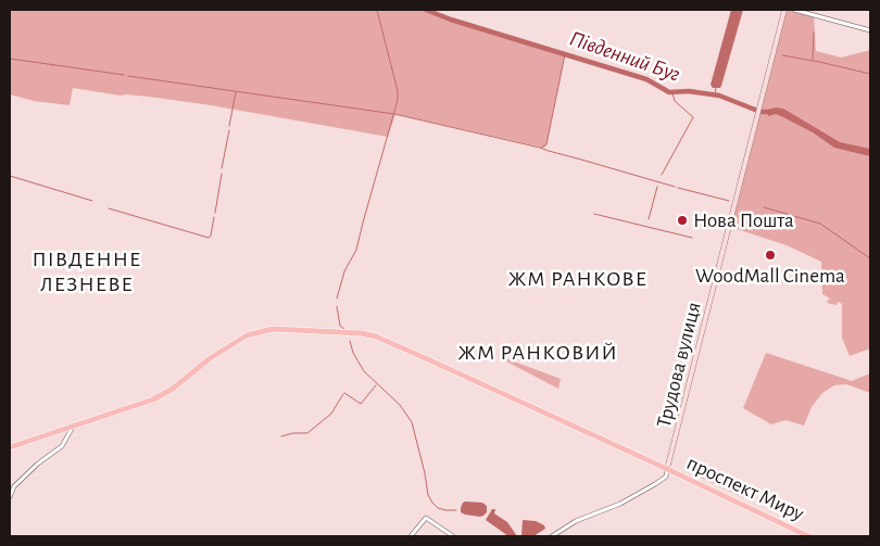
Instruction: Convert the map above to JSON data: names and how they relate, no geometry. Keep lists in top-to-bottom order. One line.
{"streets":{"main road":["Трудова вулиця","проспект Миру"]},"crossings":[["Трудова вулиця","проспект Миру"]],"districts":["ПІВДЕННЕ ЛЕЗНЕВЕ","ЖМ РАНКОВЕ","ЖМ РАНКОВИЙ"],"water":["Південний Буг"],"places":["Нова Пошта","WoodMall Cinema"]}
